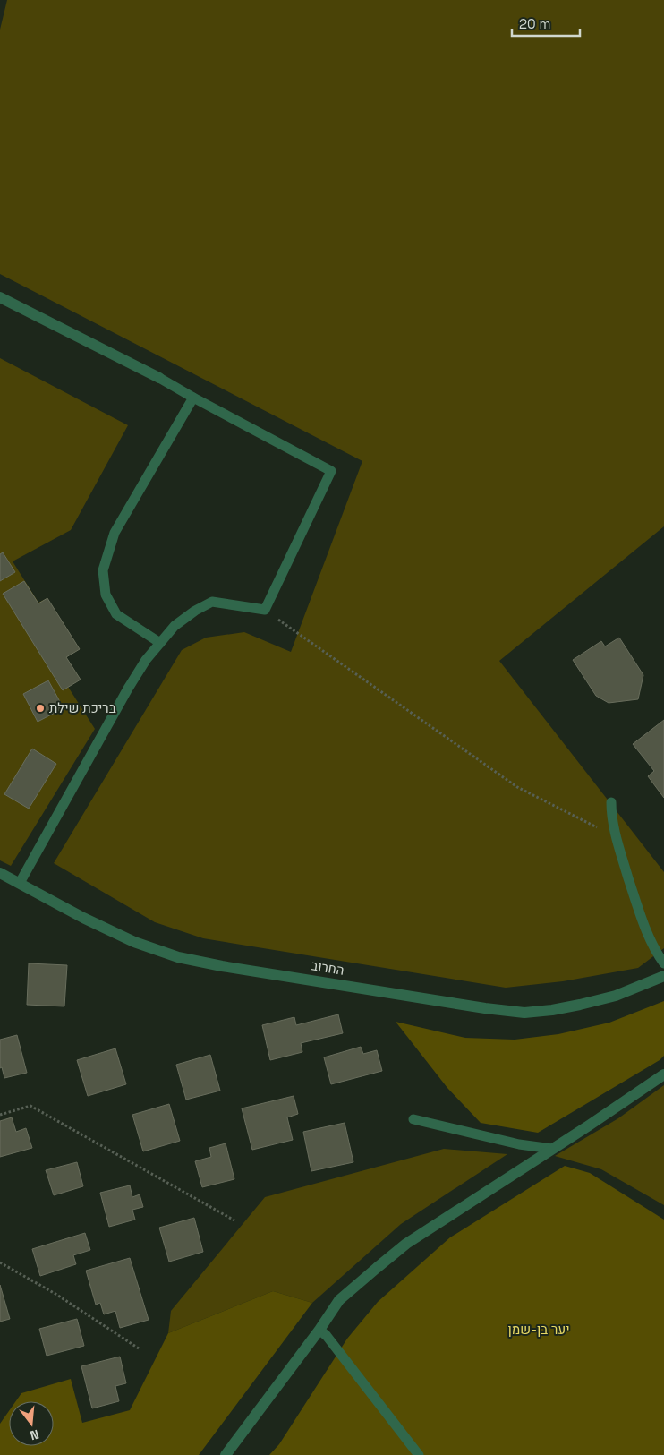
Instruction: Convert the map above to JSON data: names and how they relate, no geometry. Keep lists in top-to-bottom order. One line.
{"streets":{"street":["החרוב"]},"parks":["יער בן-שמן"],"places":["בריכת שילת"],"scale_bar":"20 m","north":"bottom"}
